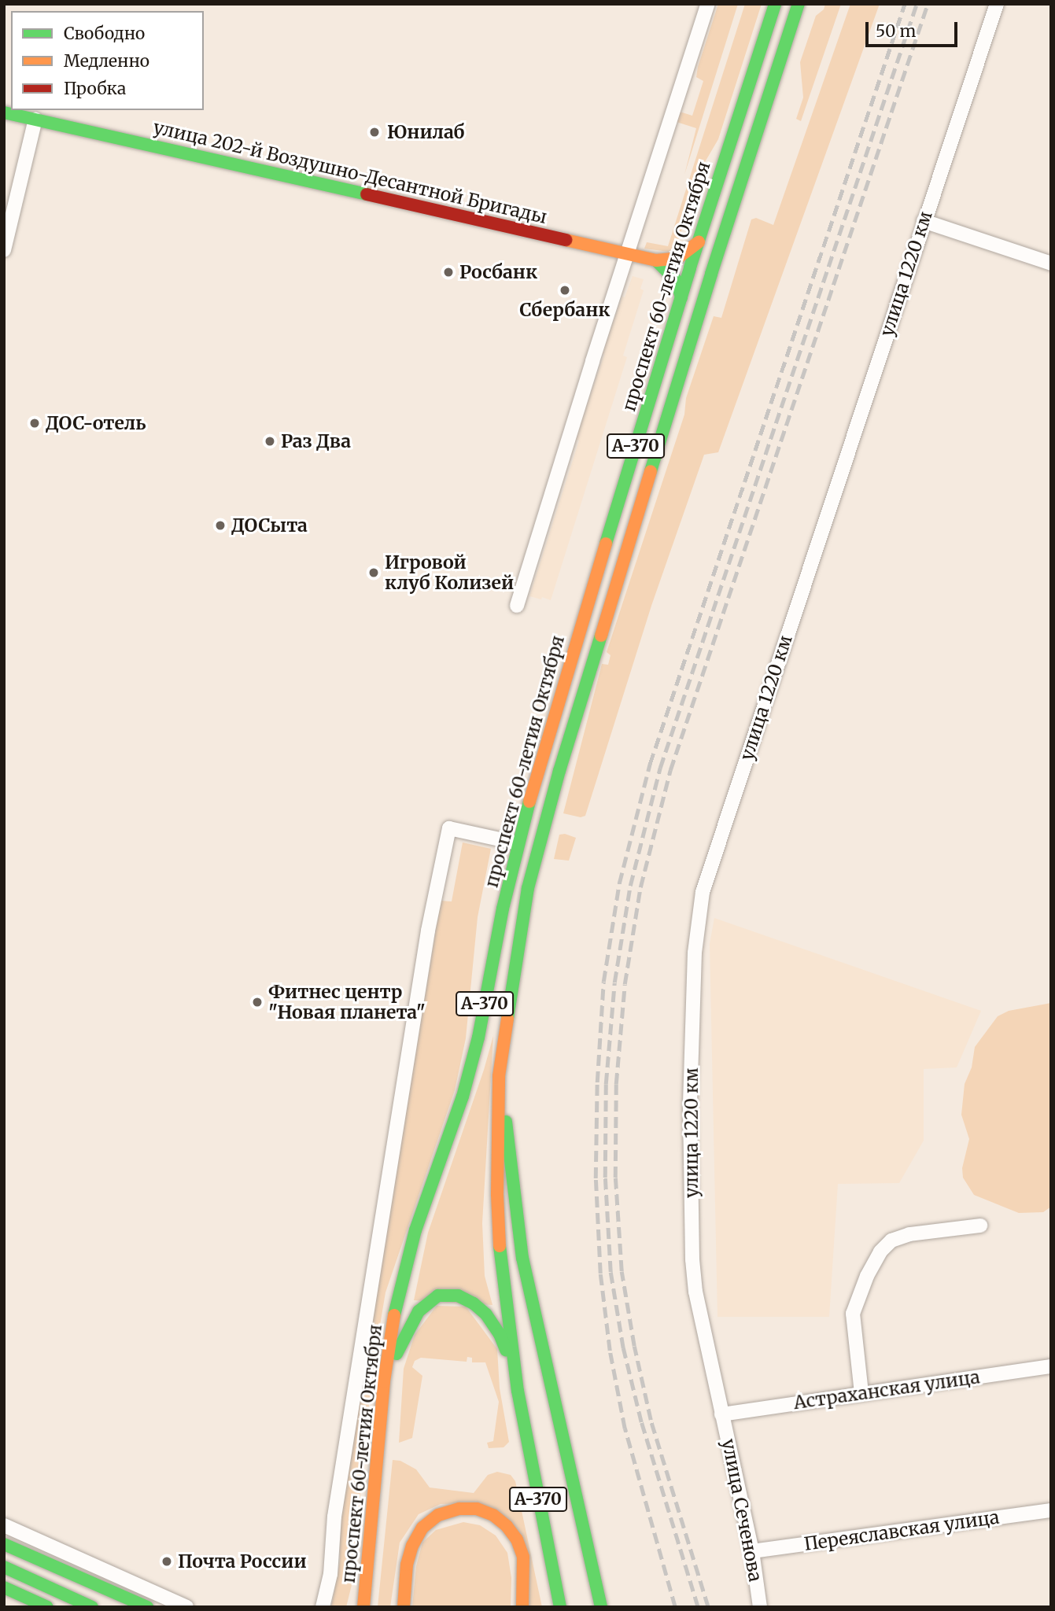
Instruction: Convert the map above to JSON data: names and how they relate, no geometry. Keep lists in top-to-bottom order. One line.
{"streets":{"main road":["улица 202-й Воздушно-Десантной Бригады","проспект 60-летия Октября","А-370"],"street":["улица 1220 км","Астраханская улица","улица Сеченова","Переяславская улица"]},"crossings":[["улица 202-й Воздушно-Десантной Бригады","проспект 60-летия Октября"],["улица 1220 км","Астраханская улица"],["улица 1220 км","улица Сеченова"],["Астраханская улица","улица Сеченова"],["улица Сеченова","Переяславская улица"]],"places":["Юнилаб","Росбанк","Сбербанк","ДОС-отель","Раз Два","ДОСыта","Игровой клуб Колизей","Фитнес центр \"Новая планета\"","Почта России"],"legend":["Свободно","Медленно","Пробка"],"scale_bar":"50 m"}
